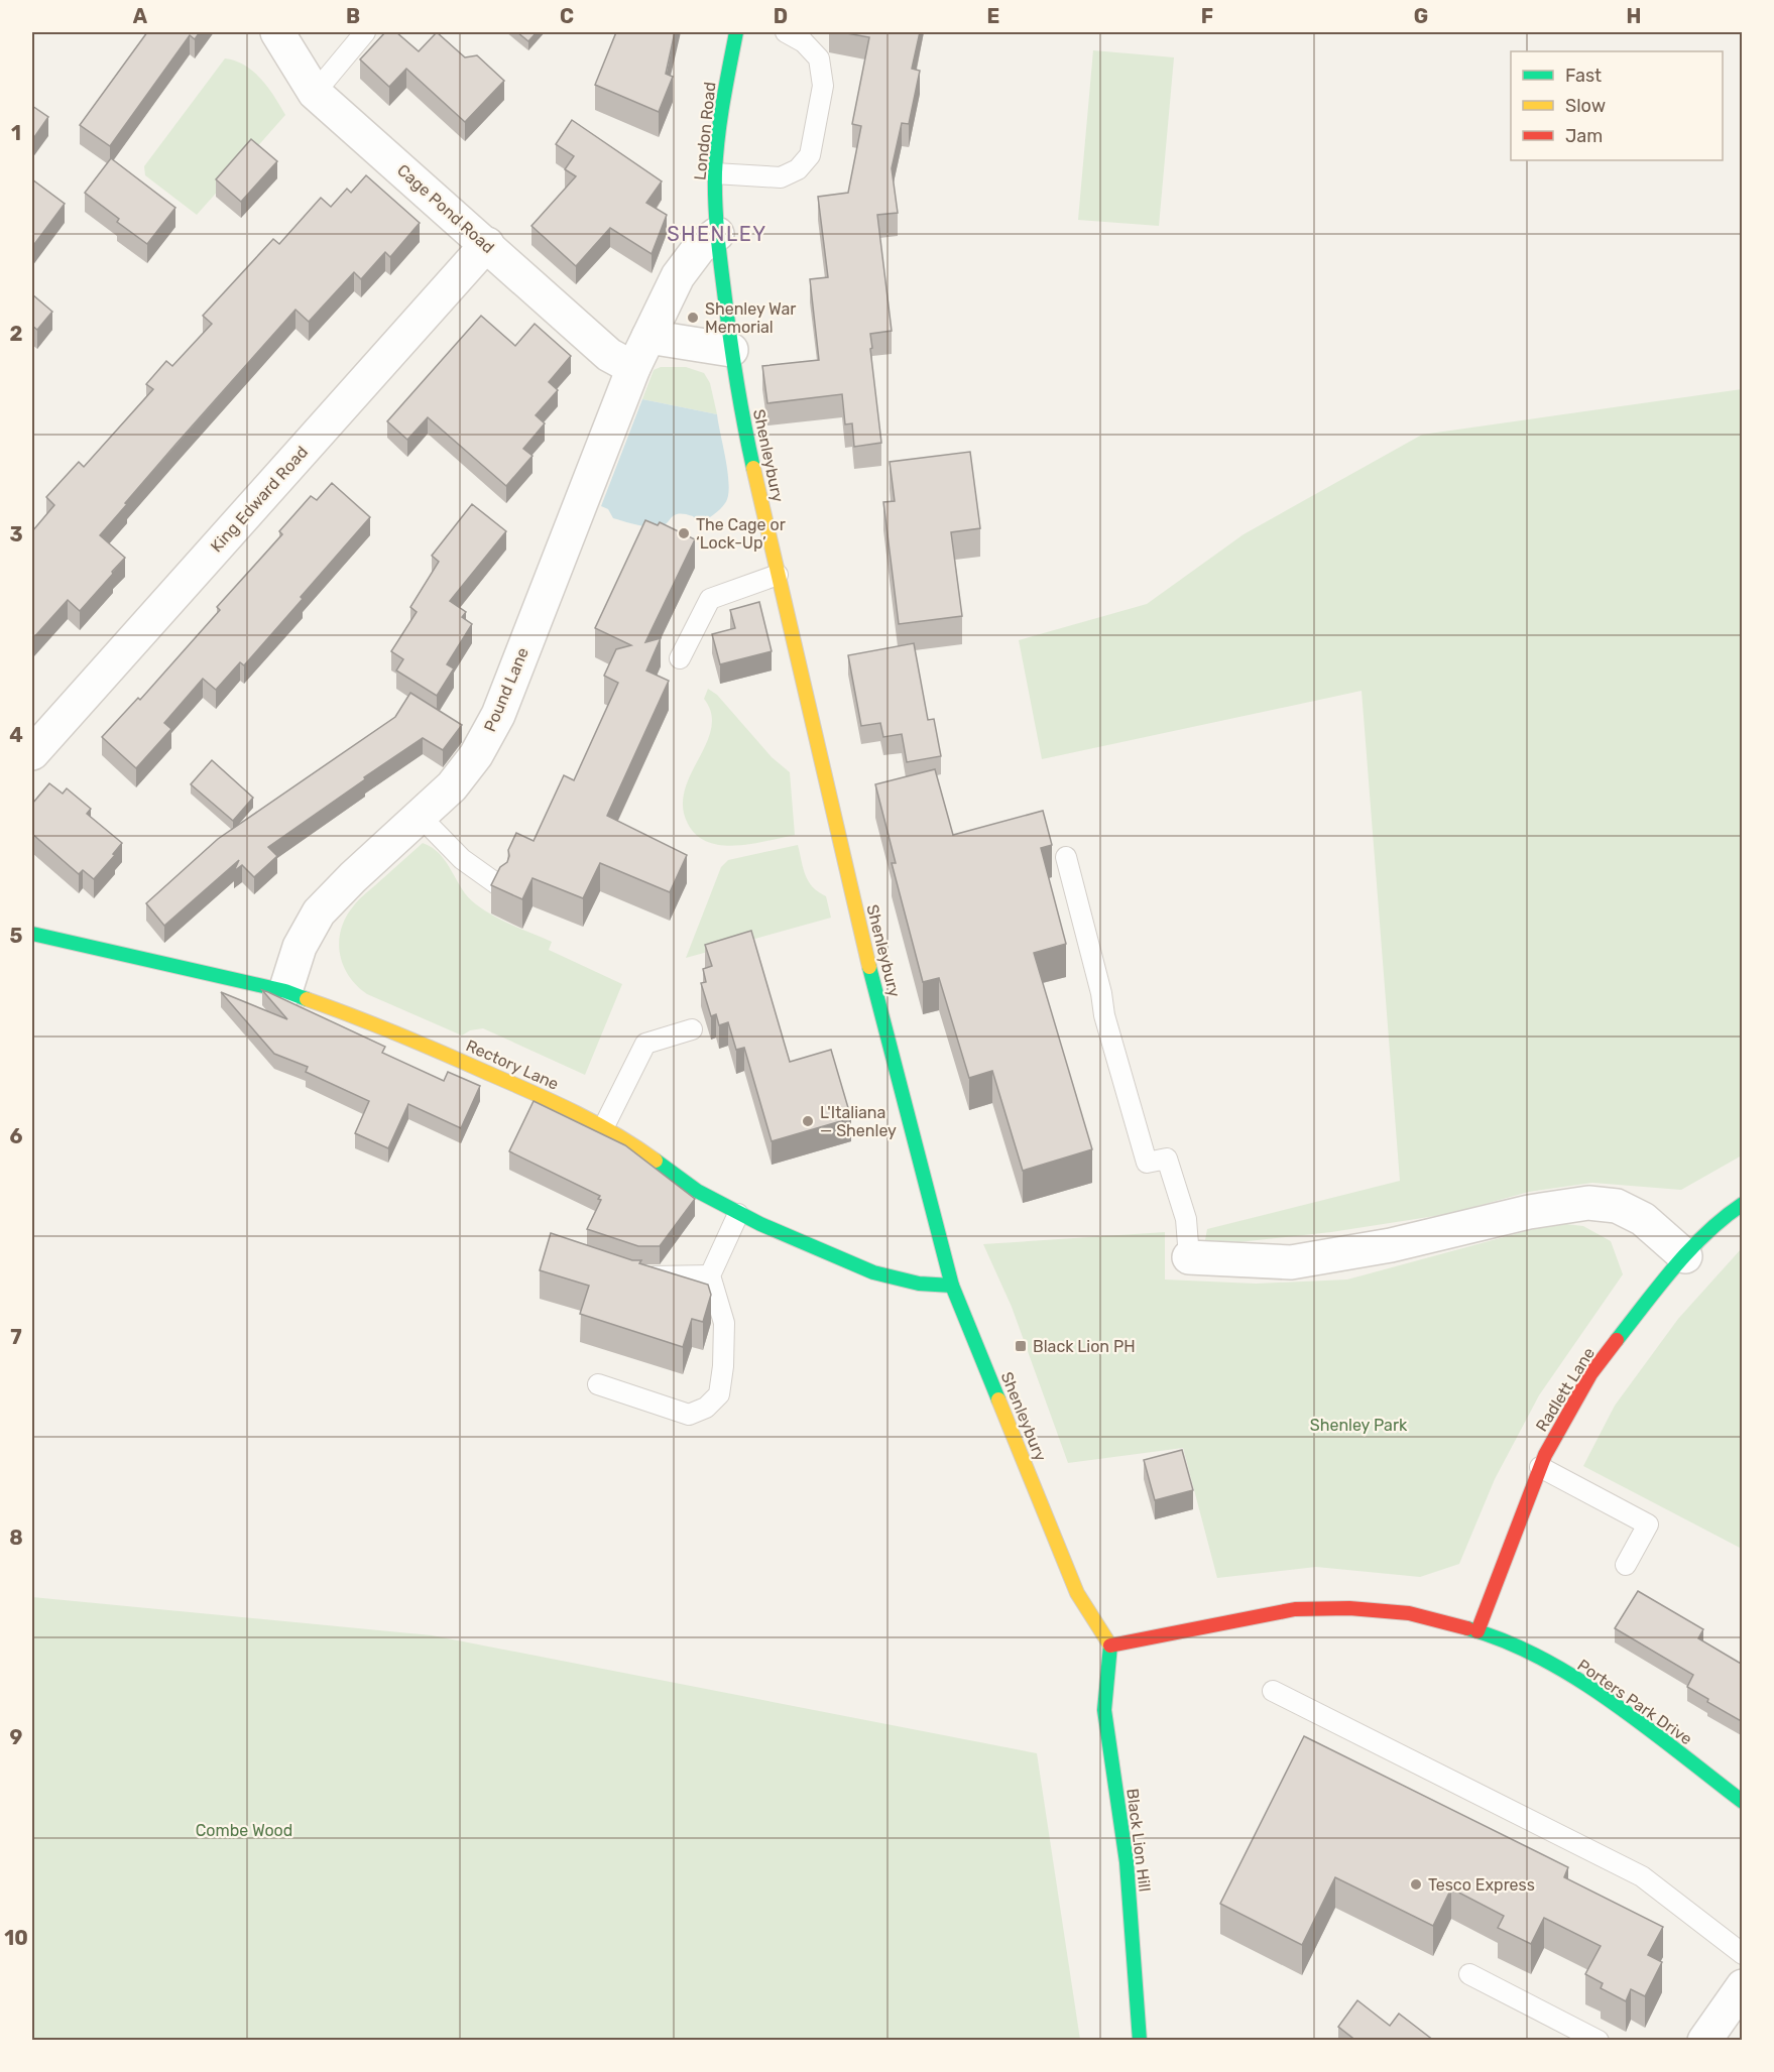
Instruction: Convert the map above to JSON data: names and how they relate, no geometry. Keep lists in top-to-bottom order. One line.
{"streets":{"street":["London Road","Cage Pond Road","Shenleybury","King Edward Road","Pound Lane","Rectory Lane","Radlett Lane","Porters Park Drive","Black Lion Hill"]},"crossings":[["London Road","Shenleybury"],["London Road","Pound Lane"],["Cage Pond Road","King Edward Road"],["Cage Pond Road","Pound Lane"],["Shenleybury","Pound Lane"],["Shenleybury","Rectory Lane"],["Shenleybury","Porters Park Drive"],["Shenleybury","Black Lion Hill"],["Pound Lane","Rectory Lane"],["Radlett Lane","Porters Park Drive"],["Porters Park Drive","Black Lion Hill"]],"districts":["SHENLEY"],"parks":["Shenley Park","Combe Wood"],"places":{"other":["Shenley War Memorial","The Cage or ‘Lock-Up’","L'Italiana — Shenley","Tesco Express"],"transit":["Black Lion PH"]},"legend":["Fast","Slow","Jam"],"grid":{"columns":["A","B","C","D","E","F","G","H"],"rows":["1","2","3","4","5","6","7","8","9","10"]}}
